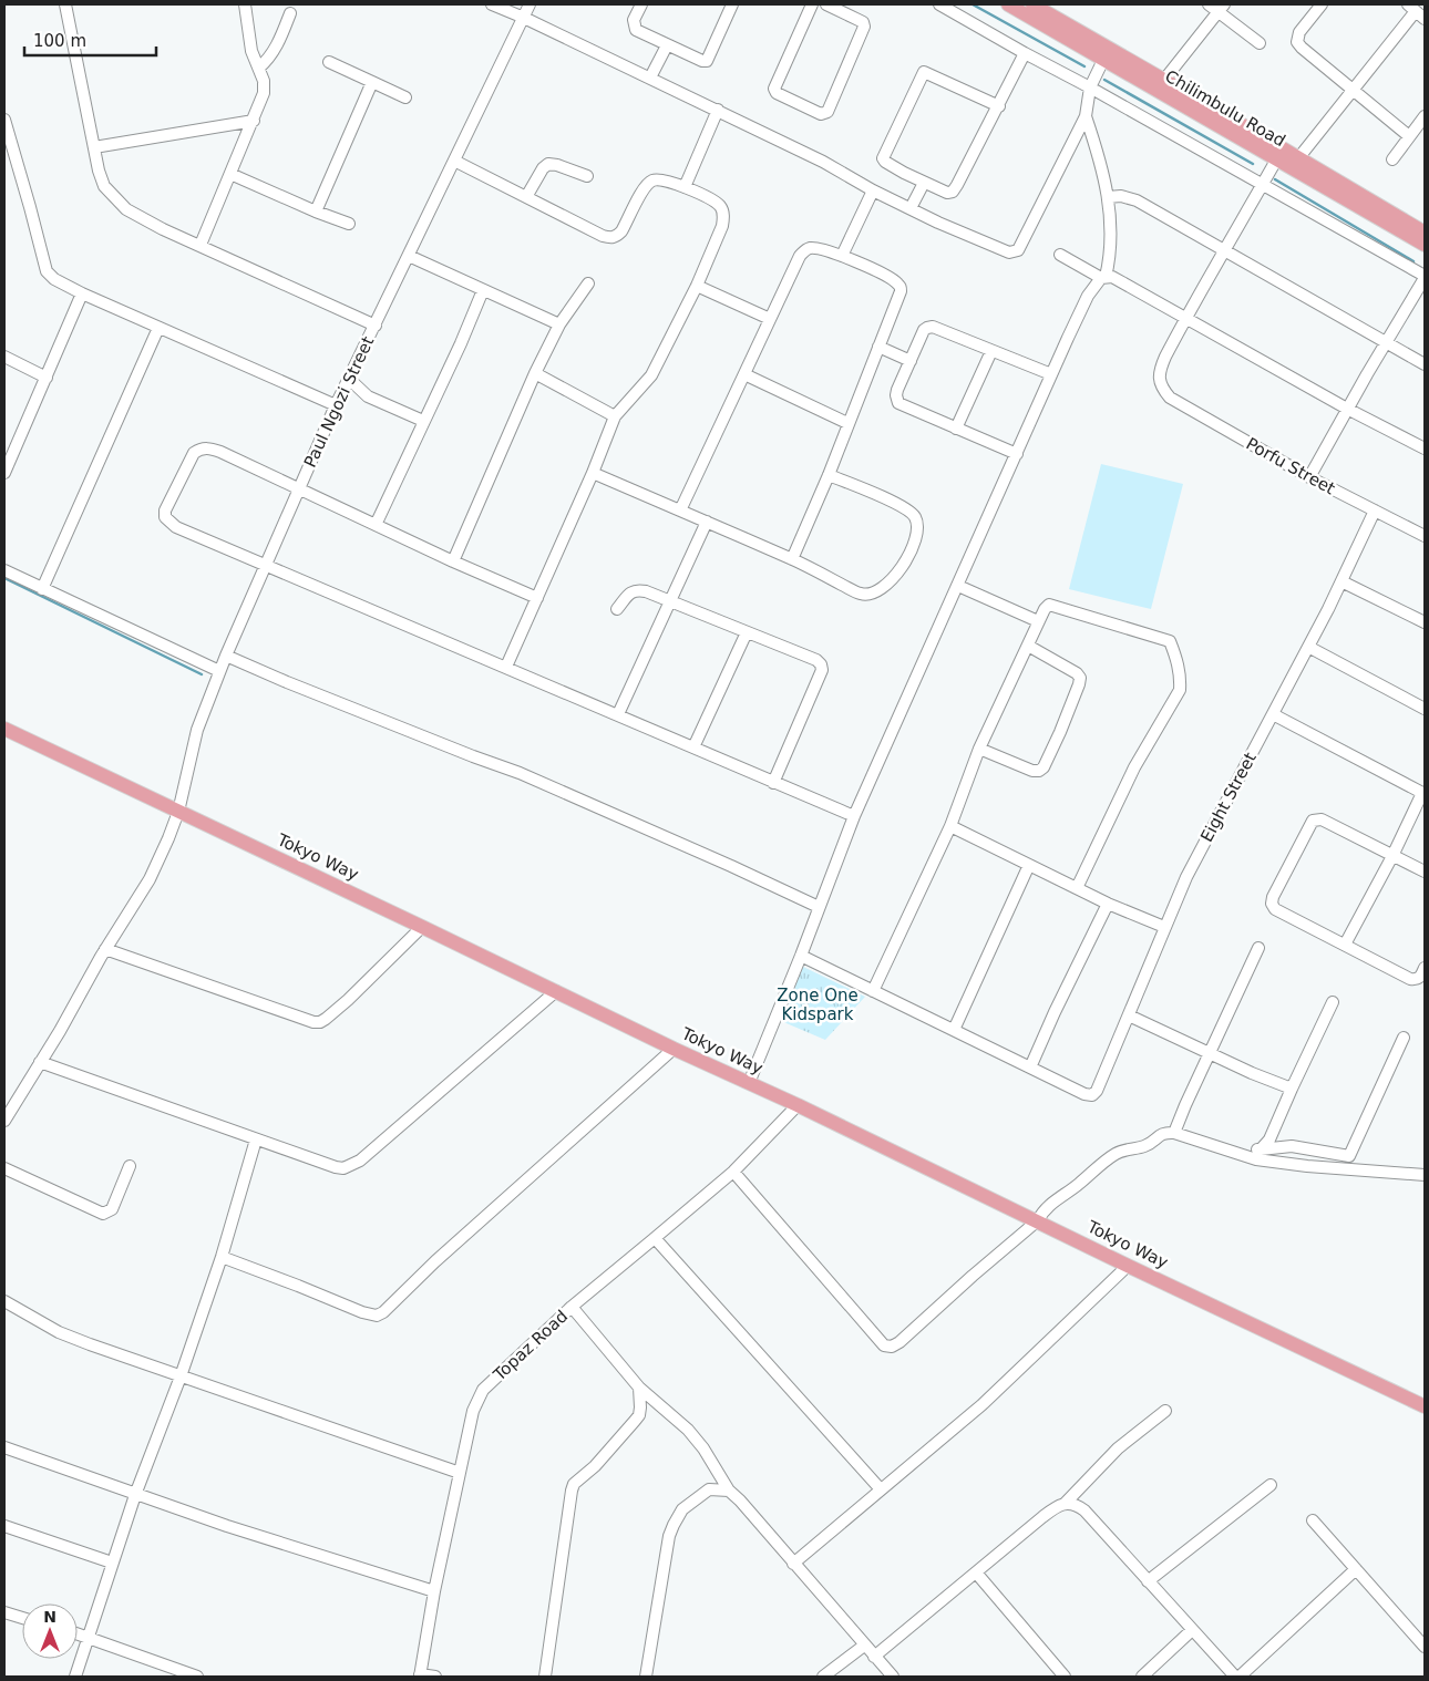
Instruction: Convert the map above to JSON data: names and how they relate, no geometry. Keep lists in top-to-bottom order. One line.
{"streets":{"main road":["Chilimbulu Road","Tokyo Way"],"street":["Paul Ngozi Street","Porfu Street","Eight Street","Topaz Road"]},"crossings":[["Paul Ngozi Street","Tokyo Way"],["Porfu Street","Eight Street"],["Tokyo Way","Topaz Road"]],"parks":["Zone One Kidspark"],"scale_bar":"100 m","north":"top"}
